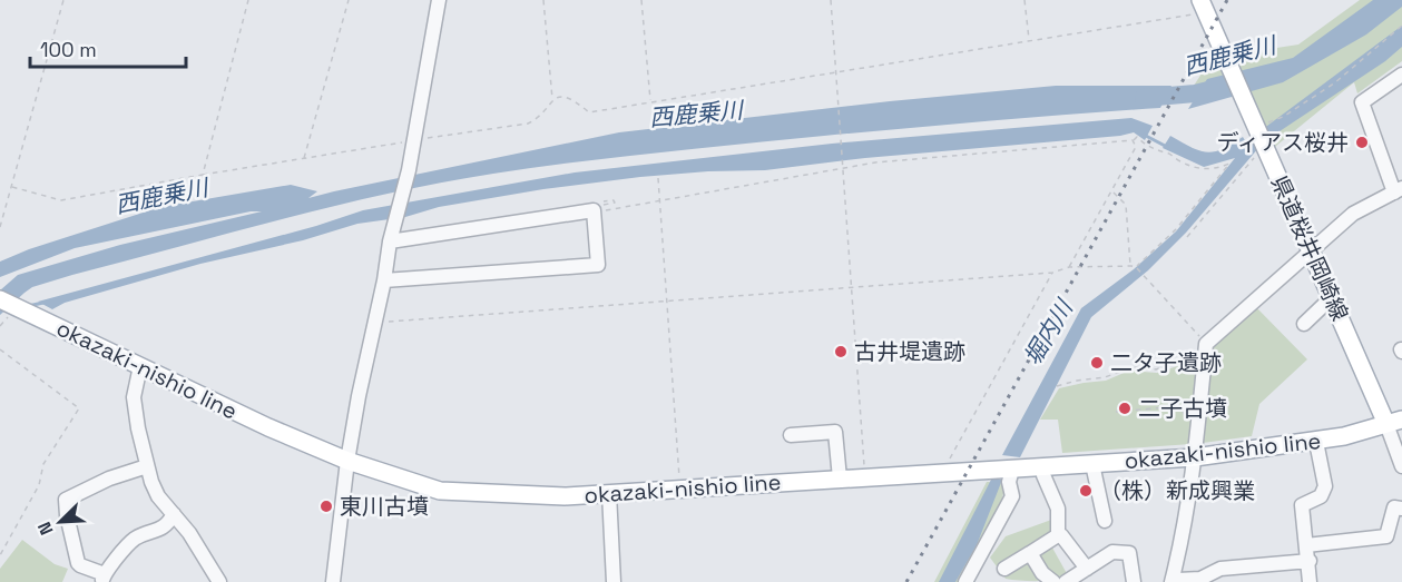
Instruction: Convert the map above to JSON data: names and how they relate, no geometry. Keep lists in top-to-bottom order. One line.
{"streets":{"main road":["県道桜井岡崎線","okazaki-nishio line"]},"crossings":[["県道桜井岡崎線","okazaki-nishio line"]],"water":["西鹿乗川","堀内川"],"places":["ディアス桜井","古井堤遺跡","二タ子遺跡","二子古墳","（株）新成興業","東川古墳"],"scale_bar":"100 m","north":"bottom left"}
